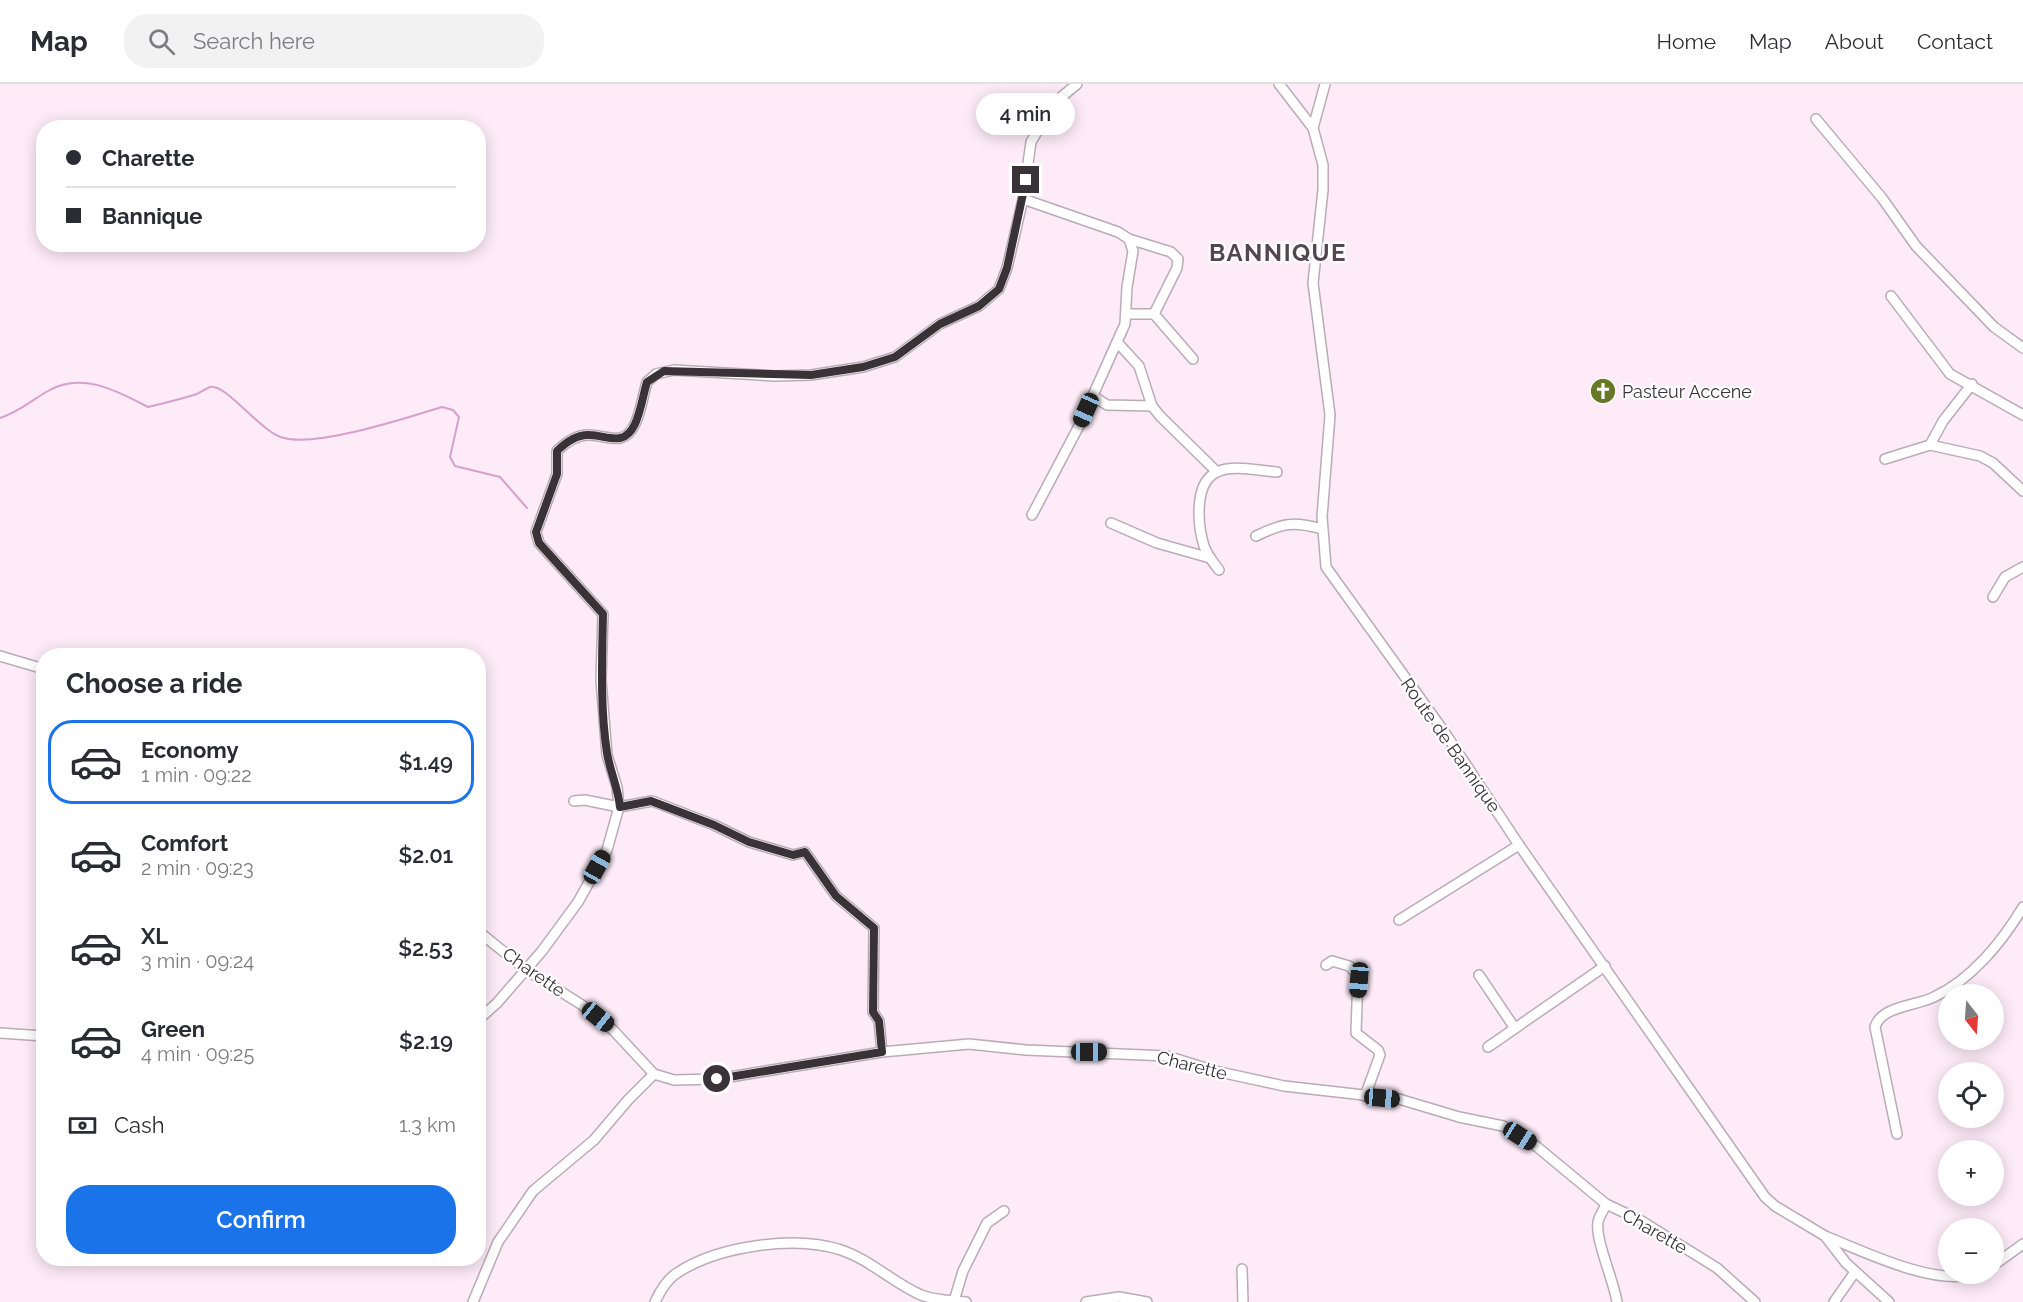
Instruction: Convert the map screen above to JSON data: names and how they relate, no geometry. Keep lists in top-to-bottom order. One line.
{"streets":{"street":["Route de Bannique","Charette"]},"districts":["BANNIQUE"],"places":{"church":["Pasteur Accene"]},"north":"bottom","page":{"header":"Map","search":"Search here","nav":["Home","Map","About","Contact"],"bubble":"4 min","banner":["Charette","Bannique"],"heading":"Choose a ride","list":[{"name":"Economy","note":"1 min · 09:22","value":"$1.49"},{"name":"Comfort","note":"2 min · 09:23","value":"$2.01"},{"name":"XL","note":"3 min · 09:24","value":"$2.53"},{"name":"Green","note":"4 min · 09:25","value":"$2.19"}],"map_buttons":["+","−"],"pay":["Cash","1.3 km"],"buttons":"Confirm"}}
